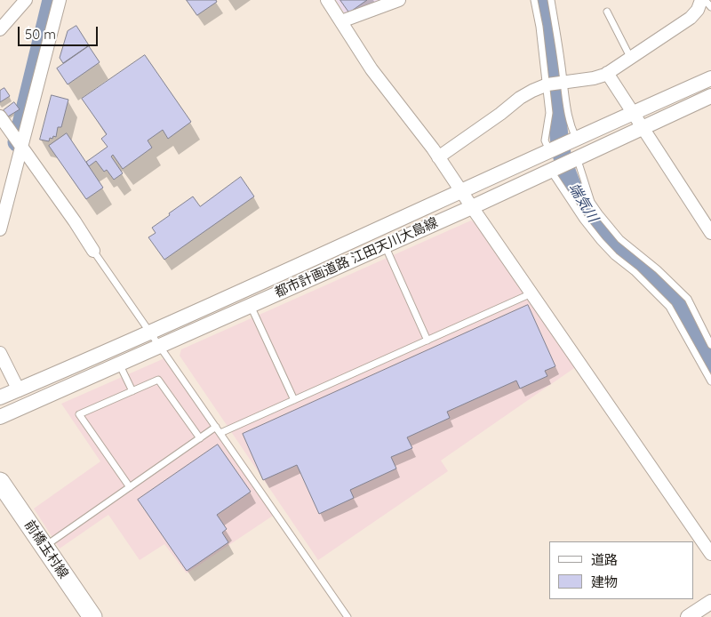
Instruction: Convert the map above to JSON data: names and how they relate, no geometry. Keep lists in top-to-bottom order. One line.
{"streets":{"main road":["前橋玉村線"],"street":["都市計画道路 江田天川大島線"]},"water":["端気川"],"legend":["道路","建物"],"scale_bar":"50 m"}
